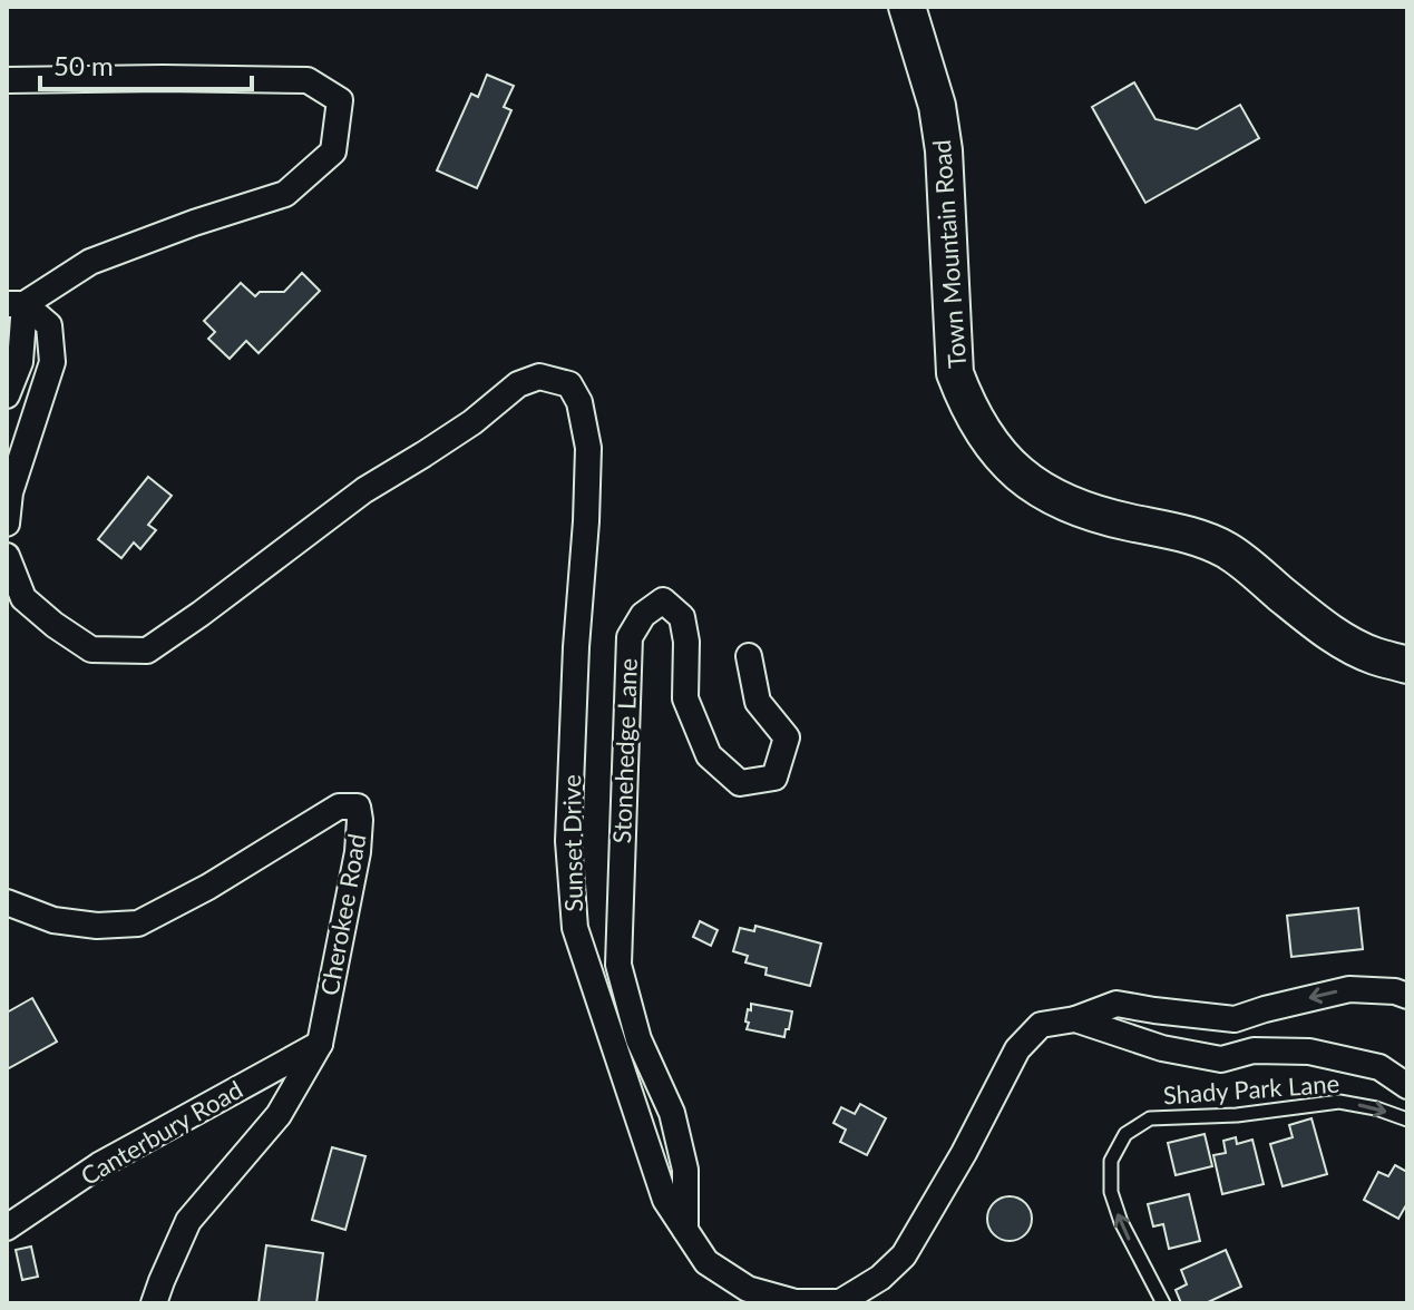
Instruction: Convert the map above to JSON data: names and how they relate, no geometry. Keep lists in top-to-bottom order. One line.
{"streets":{"main road":["Town Mountain Road"],"street":["Stonehedge Lane","Sunset Drive","Cherokee Road","Canterbury Road"],"lane":["Shady Park Lane"]},"crossings":[["Stonehedge Lane","Sunset Drive"],["Cherokee Road","Canterbury Road"]],"scale_bar":"50 m"}
